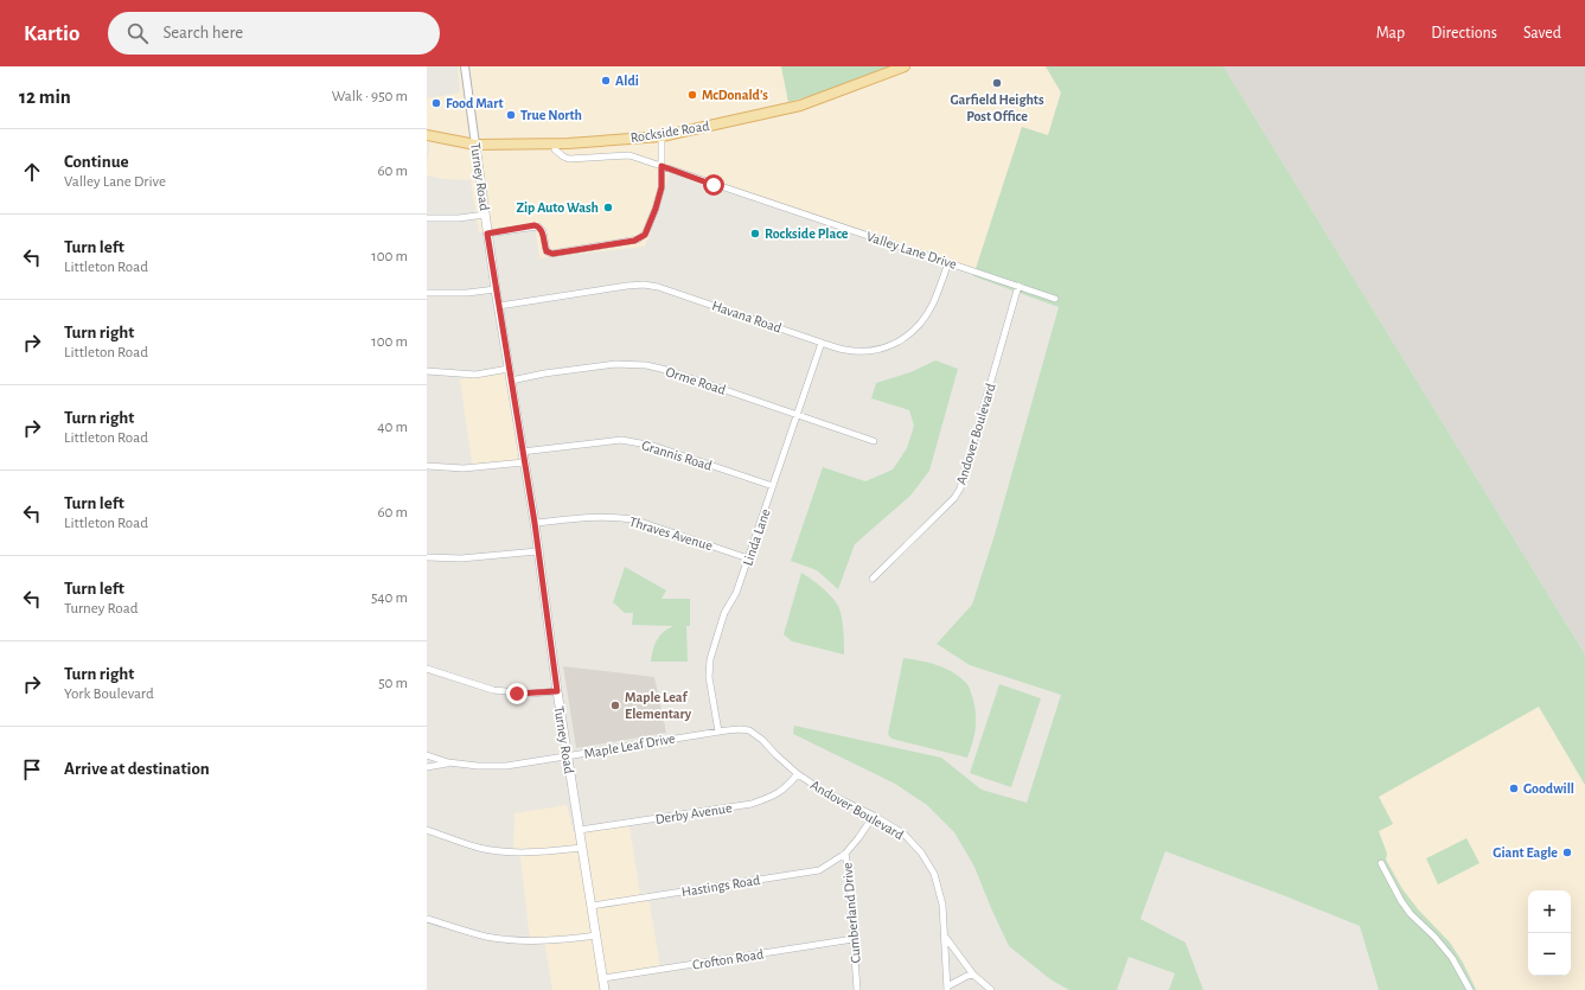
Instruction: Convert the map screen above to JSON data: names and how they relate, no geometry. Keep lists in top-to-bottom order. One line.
{"streets":{"main road":["Rockside Road","Turney Road"],"street":["Valley Lane Drive","Havana Road","Orme Road","Andover Boulevard","Grannis Road","Thraves Avenue","Linda Lane","Maple Leaf Drive","Derby Avenue","Hastings Road","Cumberland Drive","Crofton Road"]},"crossings":[["Rockside Road","Turney Road"],["Rockside Road","Valley Lane Drive"],["Turney Road","Havana Road"],["Turney Road","Orme Road"],["Turney Road","Grannis Road"],["Turney Road","Thraves Avenue"],["Turney Road","Maple Leaf Drive"],["Turney Road","Derby Avenue"],["Turney Road","Hastings Road"],["Turney Road","Crofton Road"],["Valley Lane Drive","Havana Road"],["Valley Lane Drive","Andover Boulevard"],["Havana Road","Linda Lane"],["Orme Road","Linda Lane"],["Andover Boulevard","Maple Leaf Drive"],["Andover Boulevard","Derby Avenue"],["Andover Boulevard","Cumberland Drive"],["Grannis Road","Linda Lane"],["Thraves Avenue","Linda Lane"],["Linda Lane","Maple Leaf Drive"],["Hastings Road","Cumberland Drive"],["Cumberland Drive","Crofton Road"]],"places":["Aldi","Garfield Heights Post Office","McDonald's","Food Mart","True North","Zip Auto Wash","Rockside Place","Maple Leaf Elementary","Goodwill","Giant Eagle"],"page":{"header":"Kartio","search":"Search here","nav":["Map","Directions","Saved"],"heading":["12 min","Walk · 950 m"],"list":[["Continue","Valley Lane Drive","60 m"],["Turn left","Littleton Road","100 m"],["Turn right","Littleton Road","100 m"],["Turn right","Littleton Road","40 m"],["Turn left","Littleton Road","60 m"],["Turn left","Turney Road","540 m"],["Turn right","York Boulevard","50 m"],"Arrive at destination"],"map_buttons":["+","−"]}}
